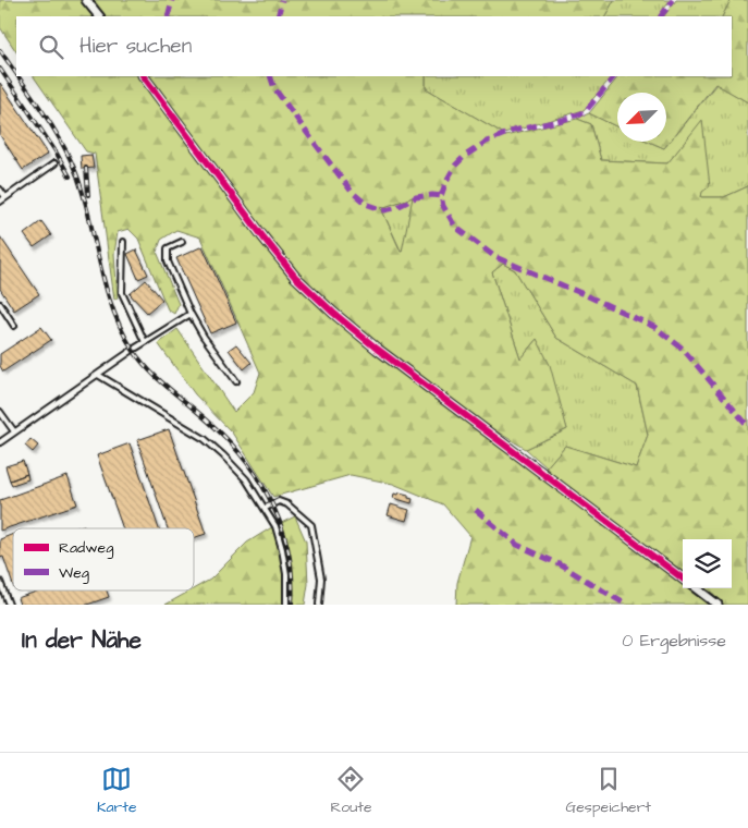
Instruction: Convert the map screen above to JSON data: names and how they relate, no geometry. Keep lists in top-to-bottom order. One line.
{"legend":["Radweg","Weg"],"north":"bottom left","page":{"search":"Hier suchen","heading":["In der Nähe","0 Ergebnisse"],"nav":["Karte","Route","Gespeichert"]}}
